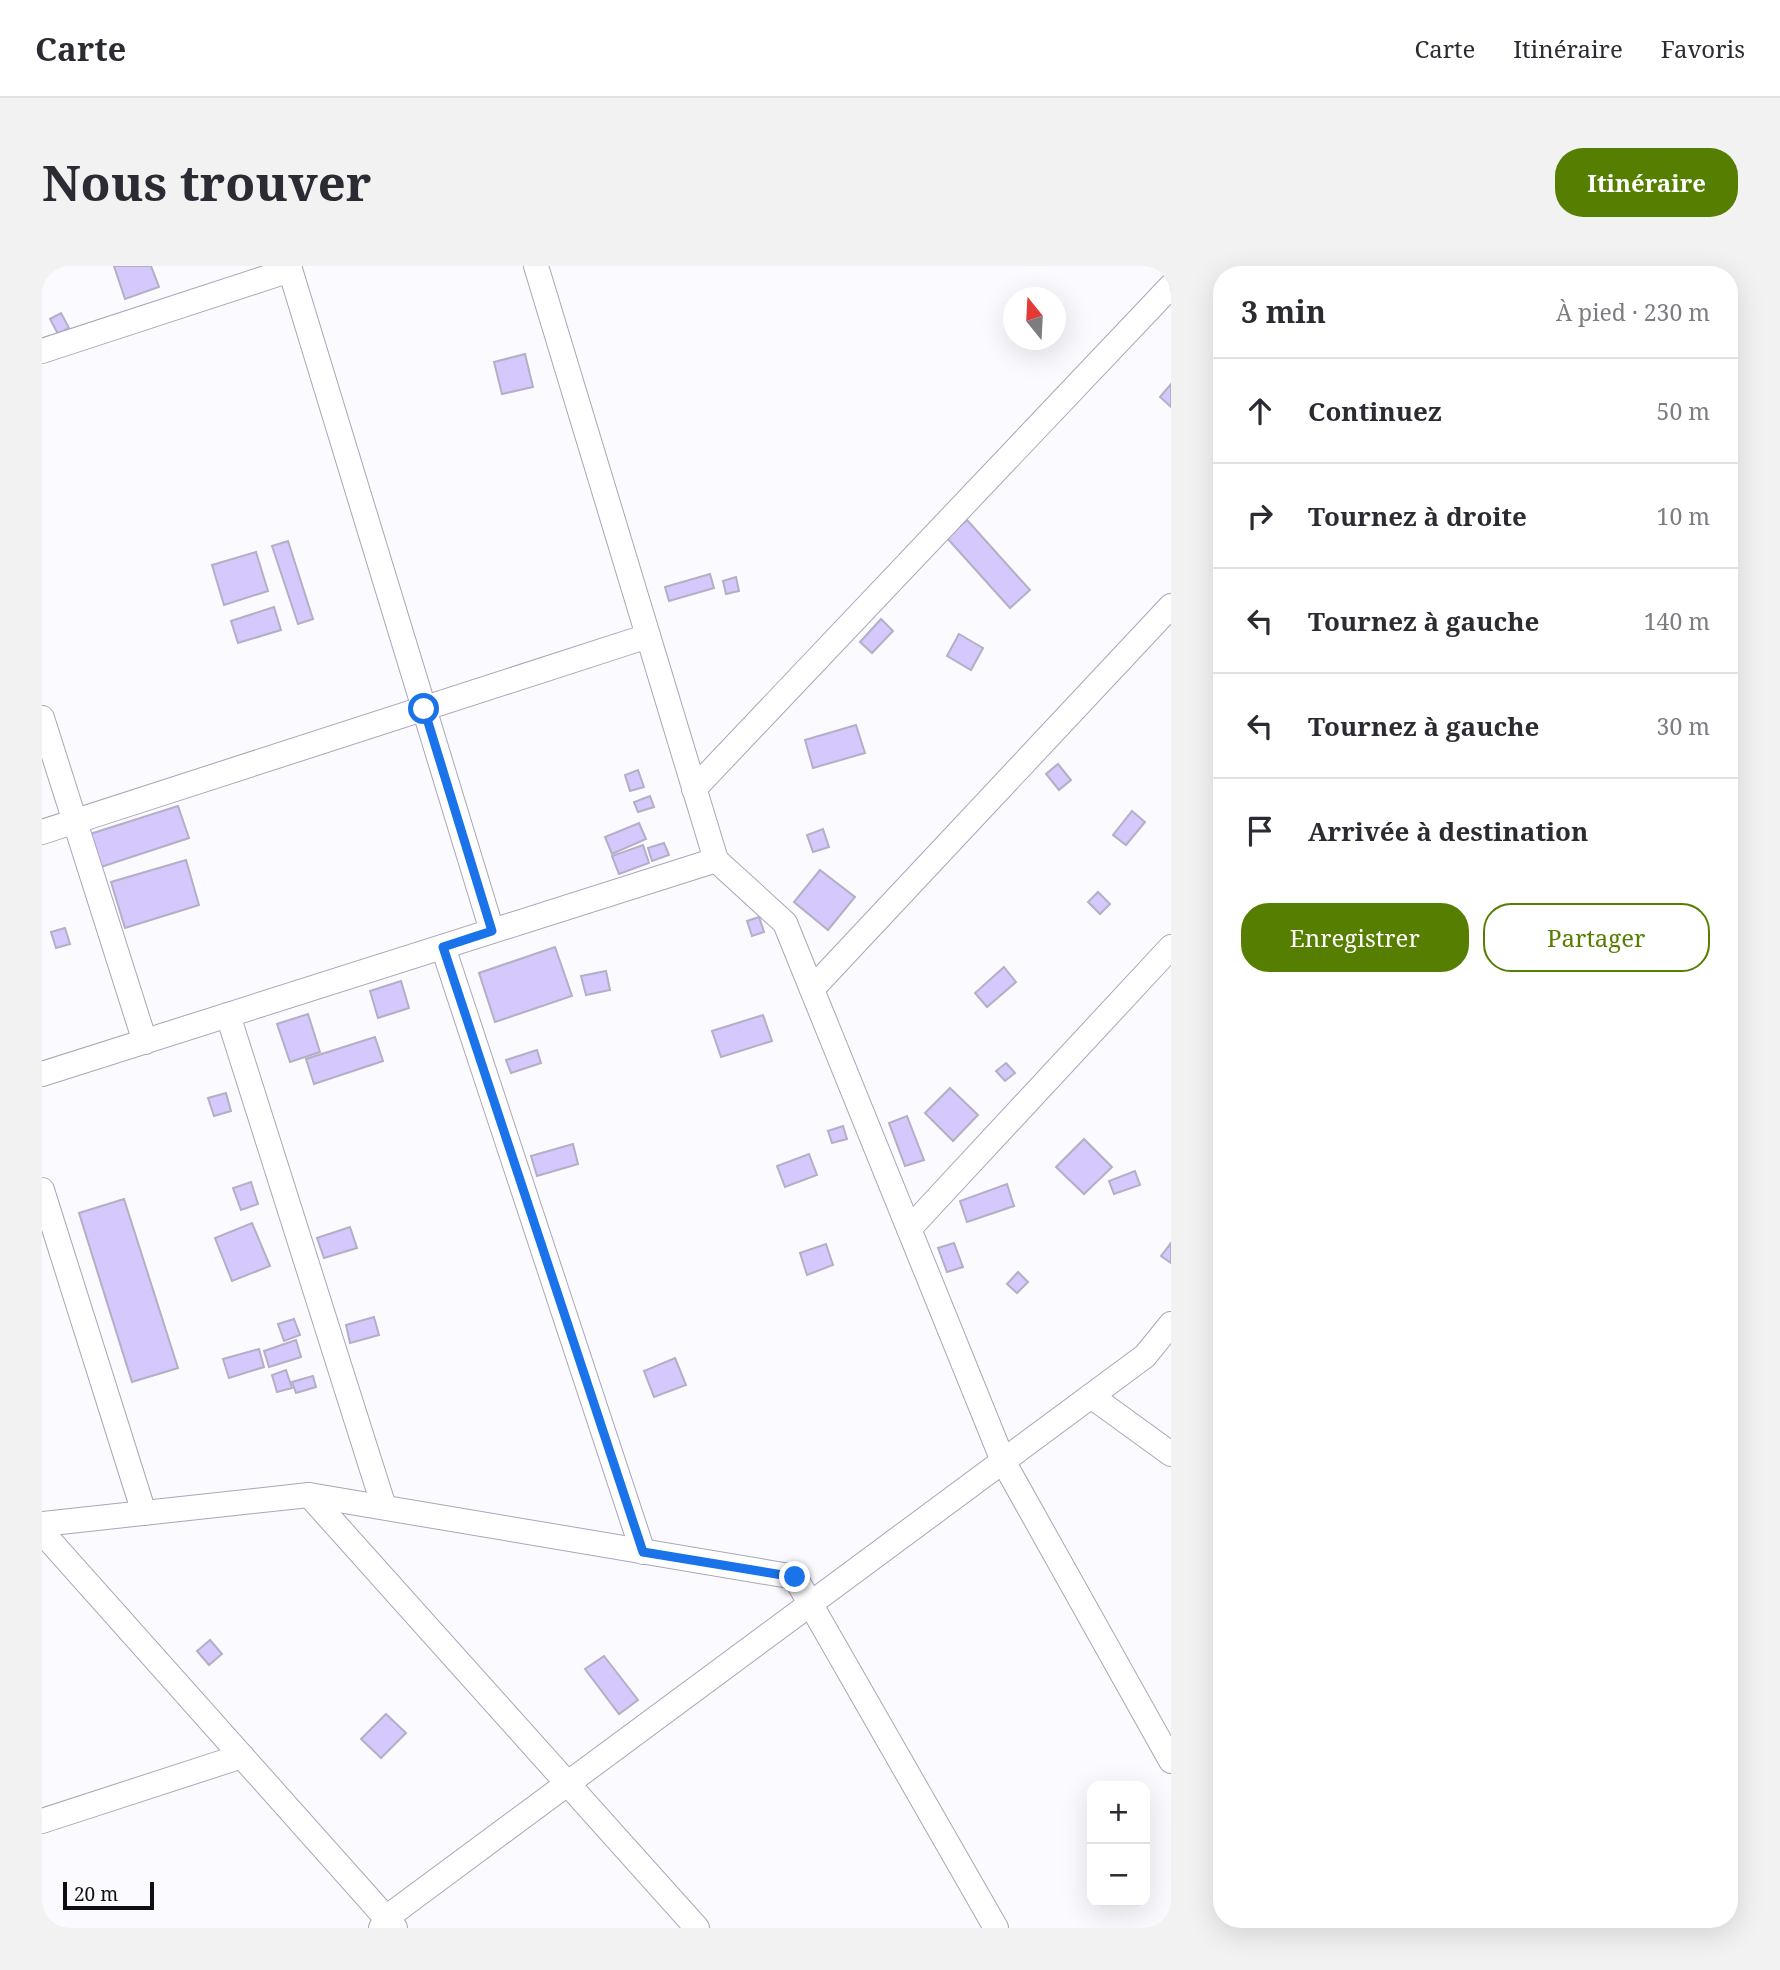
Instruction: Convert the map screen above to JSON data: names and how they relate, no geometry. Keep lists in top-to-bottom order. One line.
{"scale_bar":"20 m","north":"top","page":{"header":"Carte","nav":["Carte","Itinéraire","Favoris"],"buttons":["Itinéraire",["Enregistrer","Partager"]],"title":"Nous trouver","heading":["3 min","À pied · 230 m"],"list":[["Continuez","50 m"],["Tournez à droite","10 m"],["Tournez à gauche","140 m"],["Tournez à gauche","30 m"],"Arrivée à destination"],"map_buttons":["+","−"],"scale":"20 m"}}
